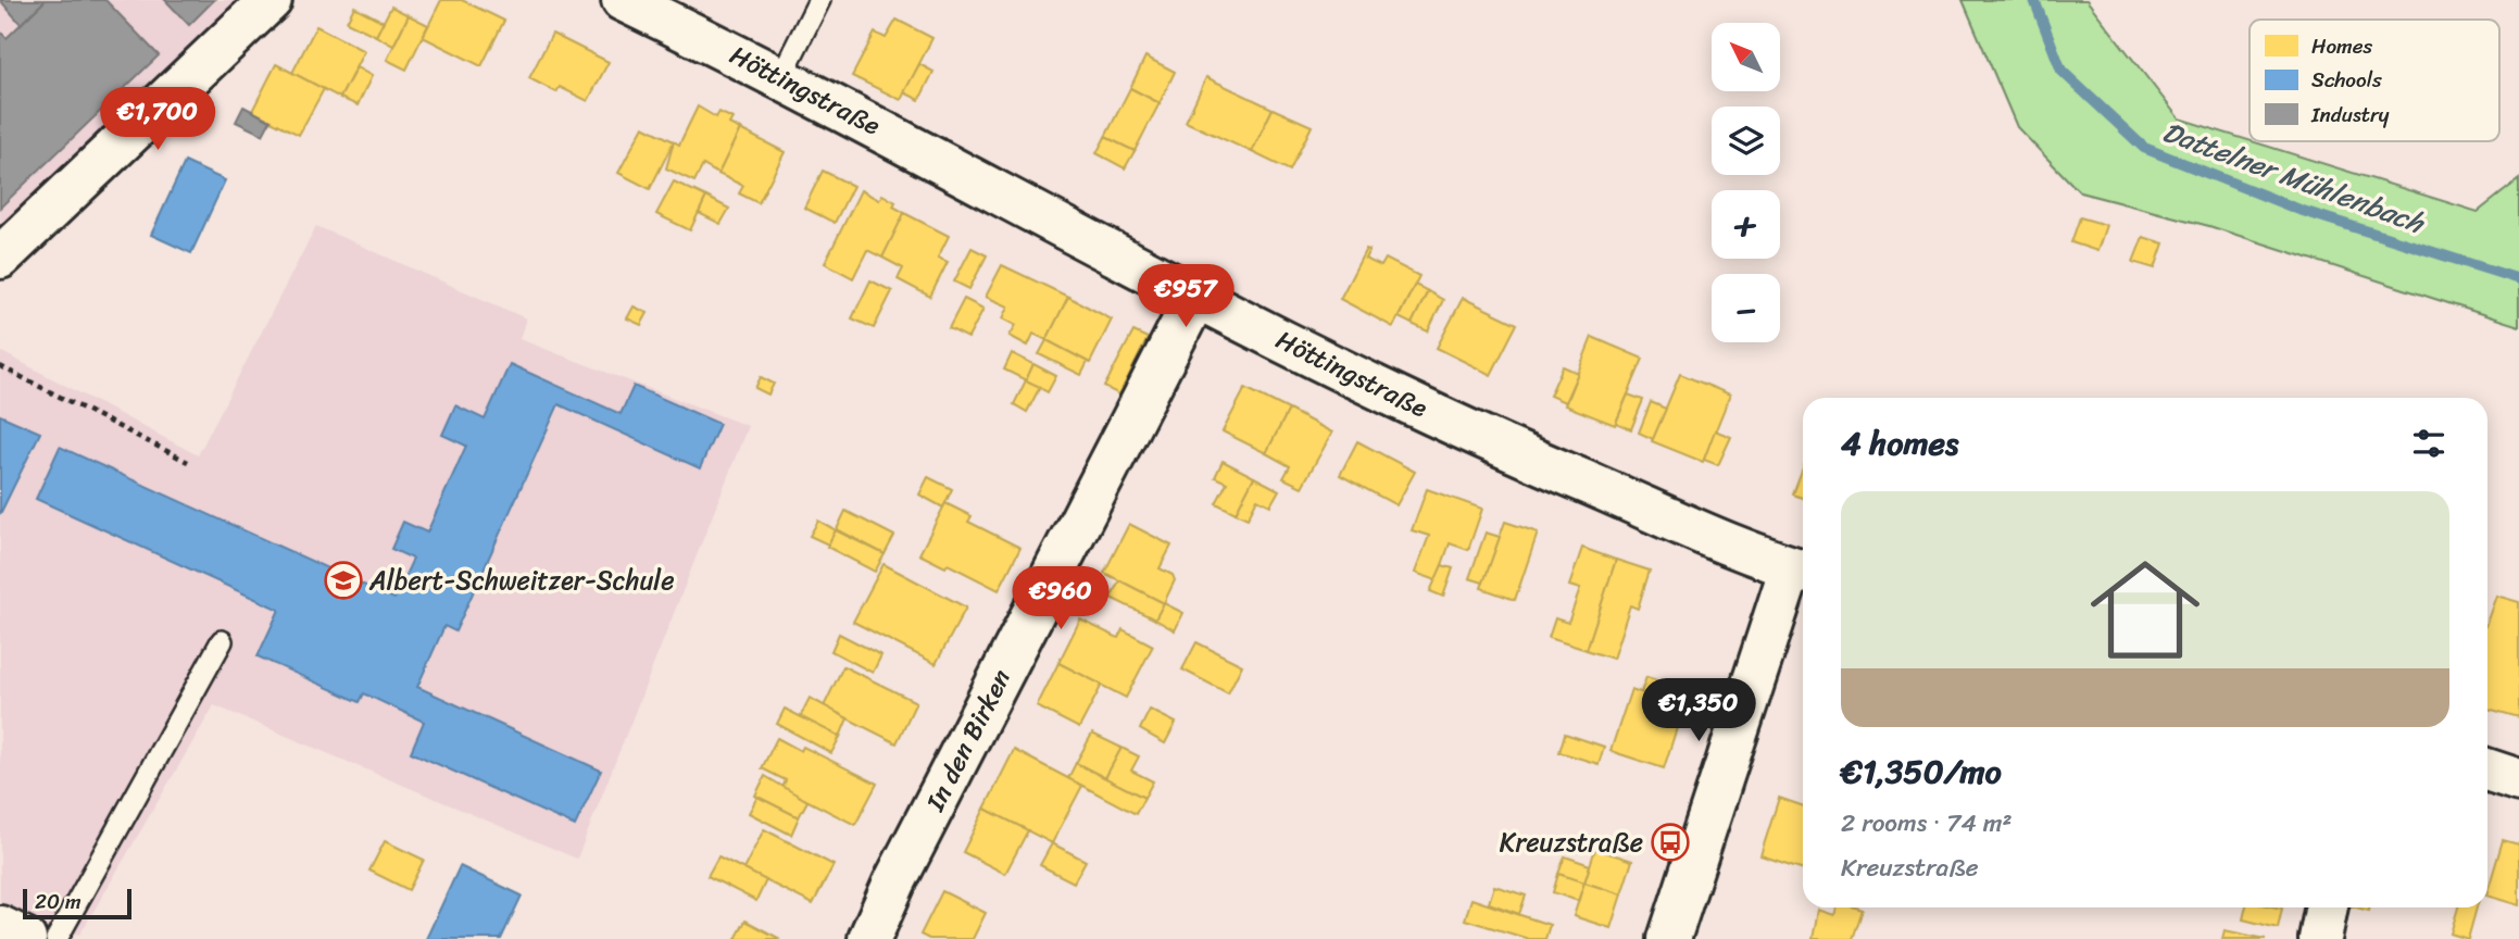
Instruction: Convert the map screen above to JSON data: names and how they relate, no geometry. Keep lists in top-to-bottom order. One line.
{"streets":{"street":["Höttingstraße","In den Birken"]},"crossings":[["Höttingstraße","In den Birken"]],"water":["Dattelner Mühlenbach"],"places":{"school or university":["Albert-Schweitzer-Schule"],"bus stop":["Kreuzstraße"]},"legend":["Homes","Schools","Industry"],"scale_bar":"20 m","north":"top left","page":{"map_buttons":["+","−"],"price":["€1,700","€957","€960","€1,350"],"heading":"4 homes","list":[{"name":"€1,350/mo","note":"2 rooms · 74 m² · Kreuzstraße"}],"scale":"20 m"}}
